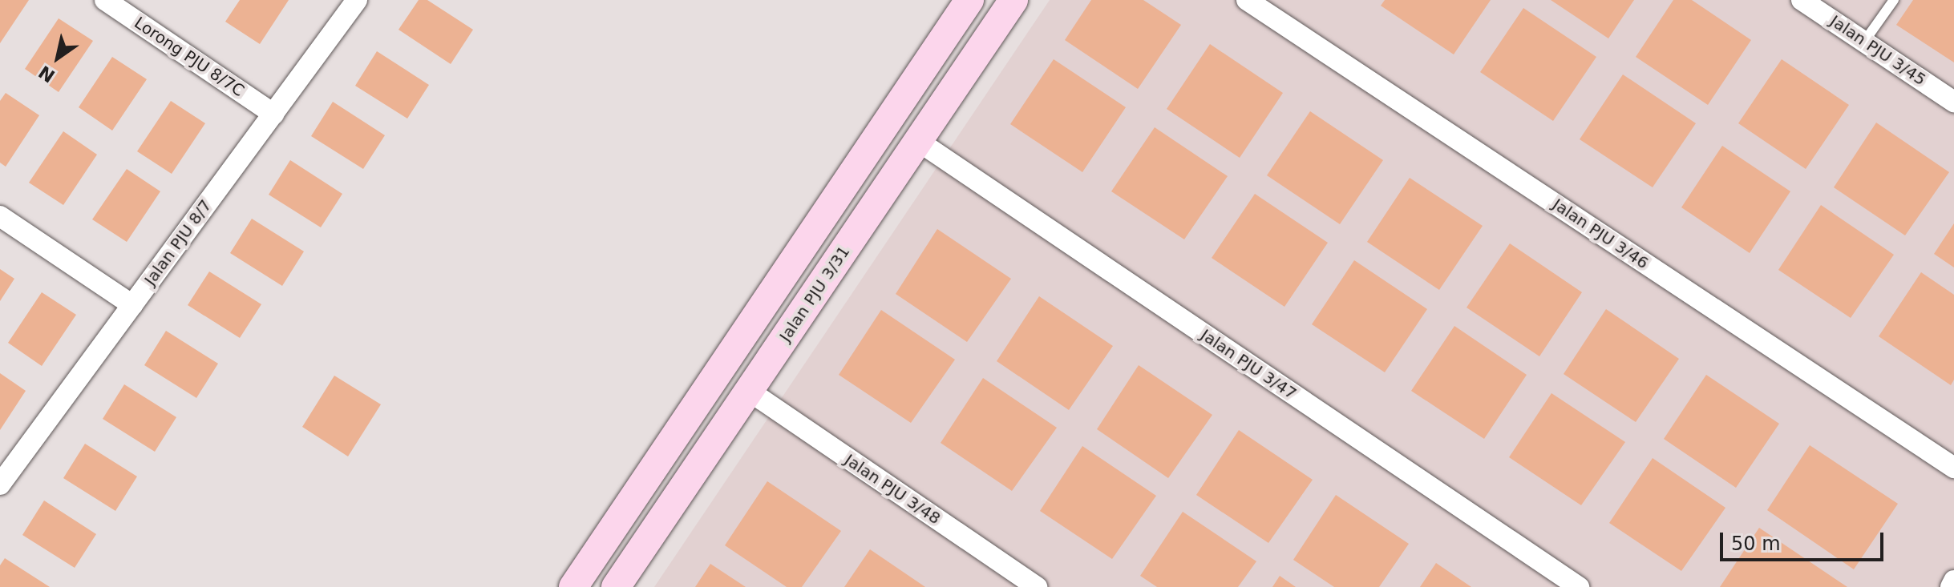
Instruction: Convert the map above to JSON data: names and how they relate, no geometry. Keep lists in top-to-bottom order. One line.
{"streets":{"street":["Jalan PJU 3/45","Lorong PJU 8/7C","Jalan PJU 3/46","Jalan PJU 8/7","Jalan PJU 3/31","Jalan PJU 3/47","Jalan PJU 3/48"]},"crossings":[["Lorong PJU 8/7C","Jalan PJU 8/7"],["Jalan PJU 3/31","Jalan PJU 3/47"],["Jalan PJU 3/31","Jalan PJU 3/48"]],"scale_bar":"50 m","north":"bottom left"}
